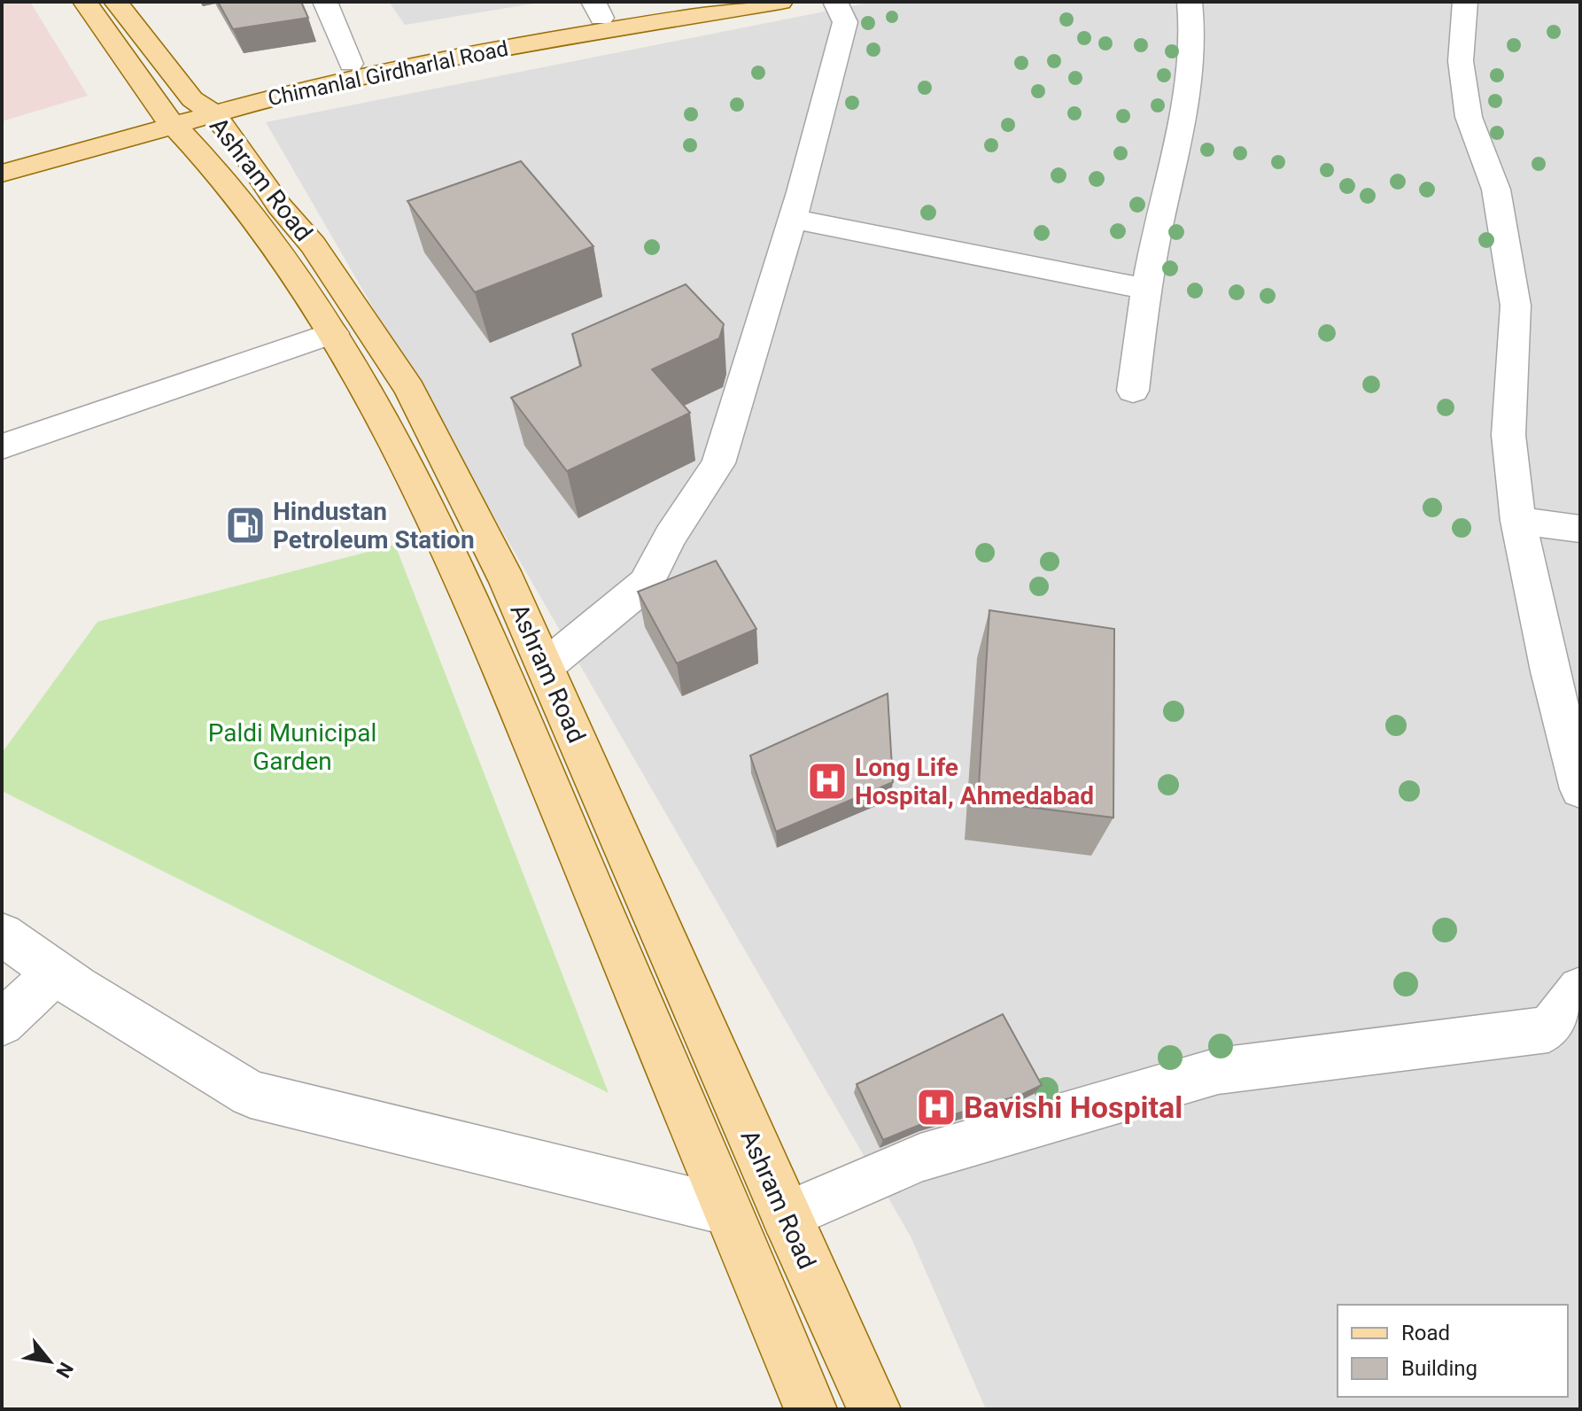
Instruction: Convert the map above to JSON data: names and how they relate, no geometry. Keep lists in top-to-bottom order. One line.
{"streets":{"main road":["Chimanlal Girdharlal Road","Ashram Road"]},"crossings":[["Chimanlal Girdharlal Road","Ashram Road"]],"parks":["Paldi Municipal Garden"],"places":{"fuel station":["Hindustan Petroleum Station"],"hospital":["Long Life Hospital, Ahmedabad","Bavishi Hospital"]},"legend":["Road","Building"],"north":"bottom right"}
